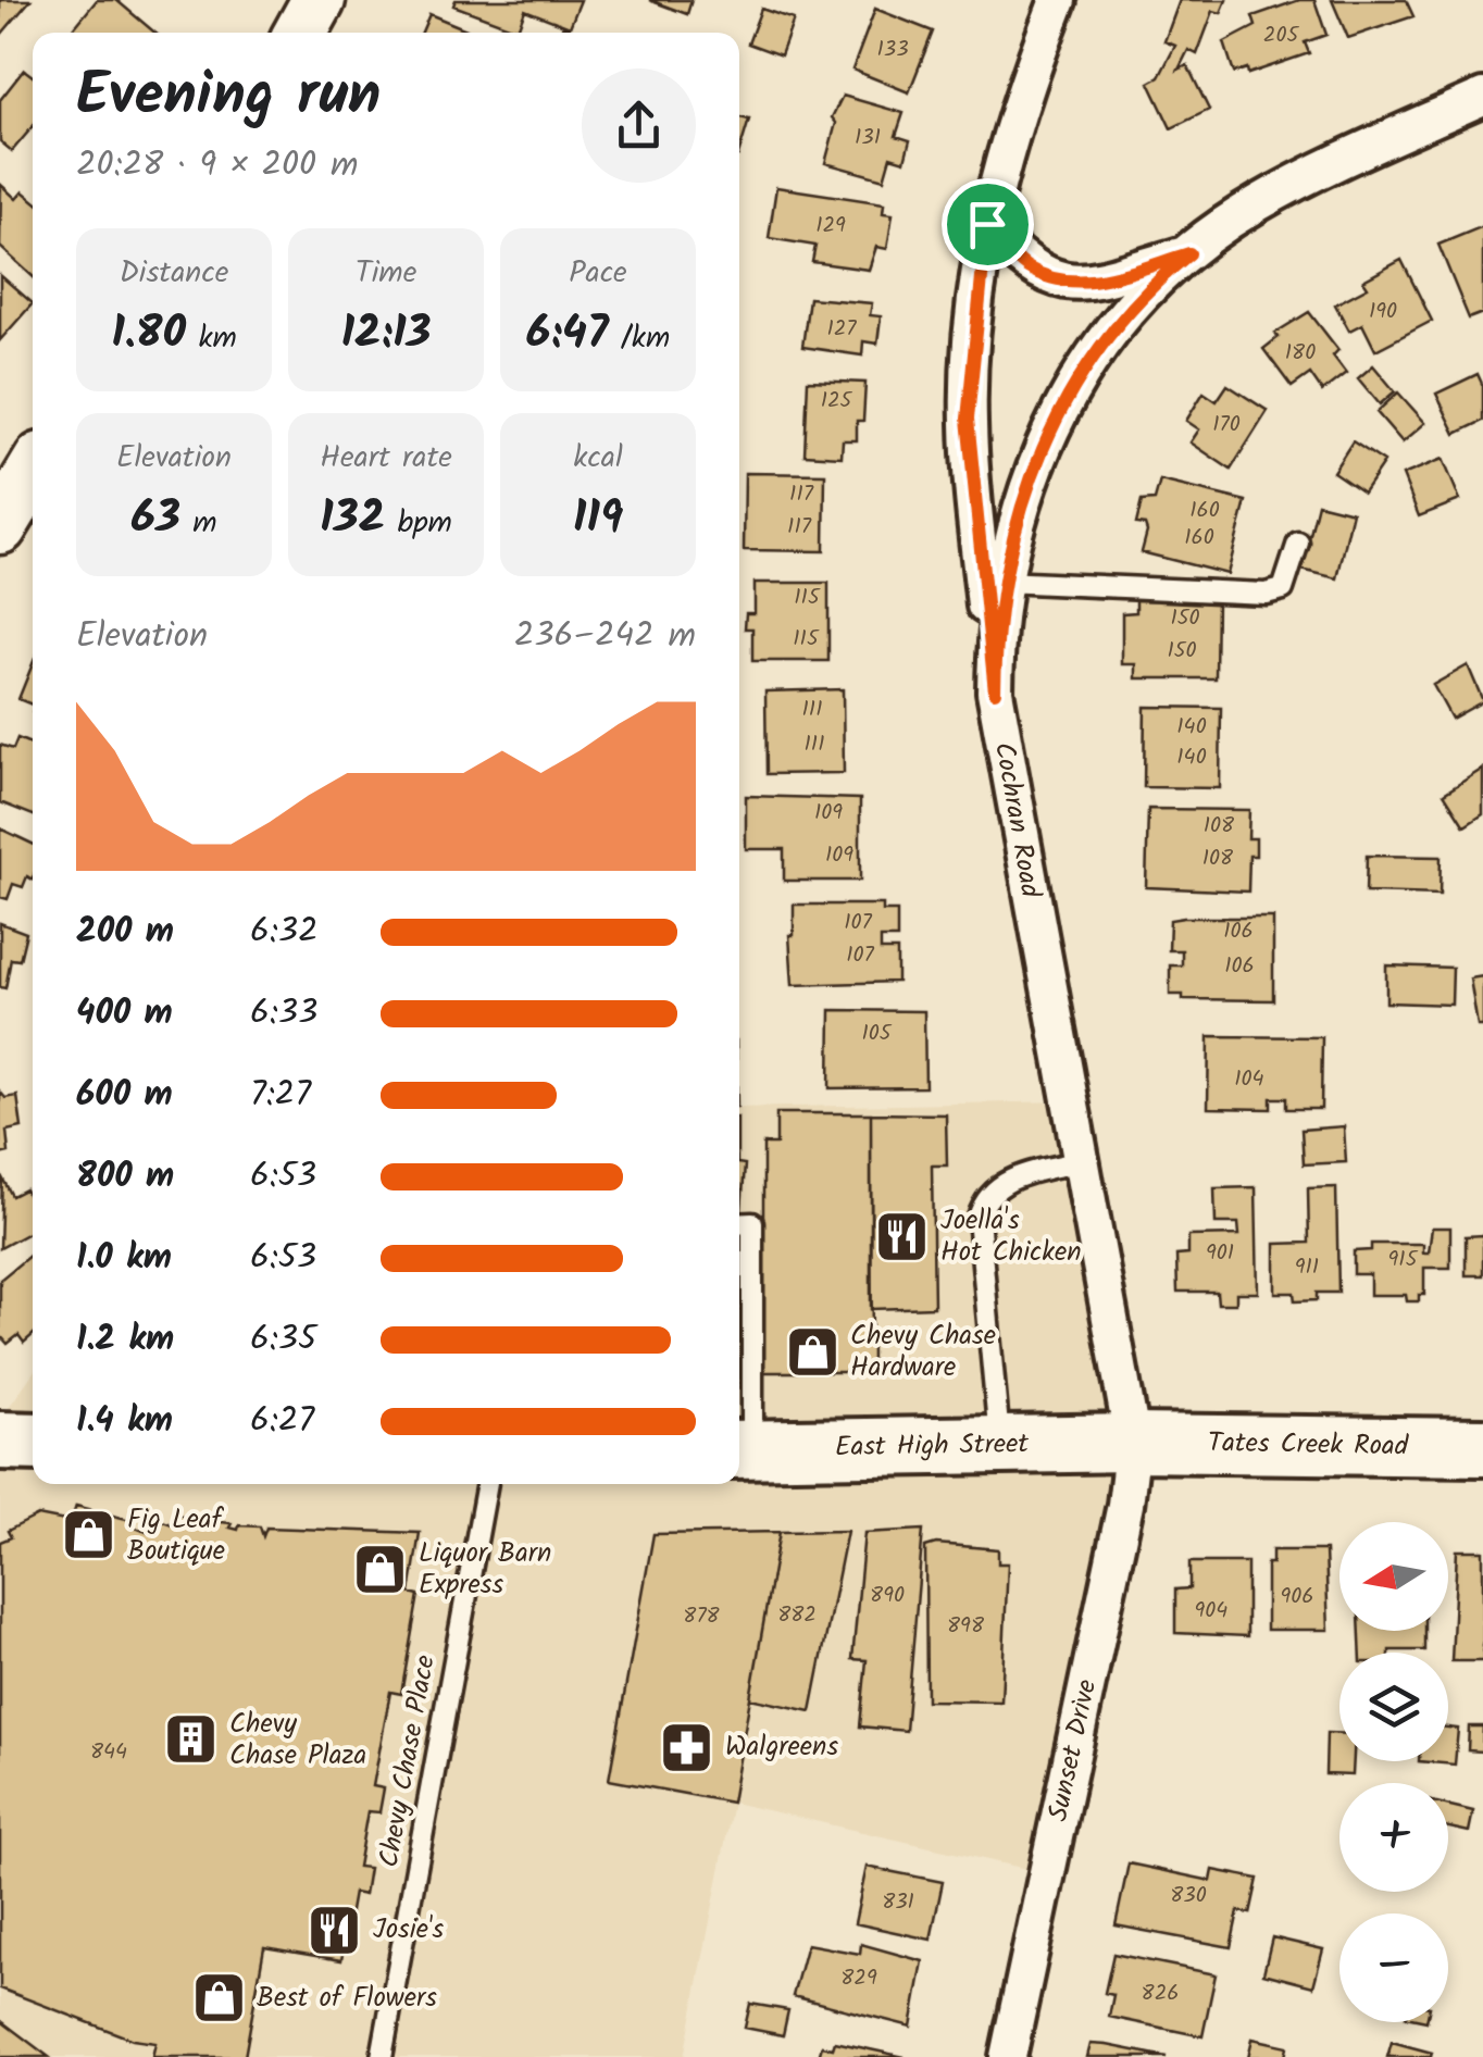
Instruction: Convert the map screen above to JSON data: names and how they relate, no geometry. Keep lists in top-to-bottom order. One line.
{"streets":{"main road":["Tates Creek Road","East High Street"],"street":["Cochran Road","Sunset Drive"],"lane":["Chevy Chase Place"]},"crossings":[["Cochran Road","Tates Creek Road"],["Cochran Road","East High Street"],["Cochran Road","Sunset Drive"],["Tates Creek Road","East High Street"],["Tates Creek Road","Sunset Drive"],["East High Street","Sunset Drive"]],"places":{"restaurant":["Joella's Hot Chicken","Josie's"],"shop":["Chevy Chase Hardware","Fig Leaf Boutique","Liquor Barn Express","Best of Flowers"],"building":["Chevy Chase Plaza"],"pharmacy":["Walgreens"]},"house_numbers":["205","133","131","129","190","127","180","125","170","117","160","117","160","115","150","115","150","111","140","111","140","109","108","109","108","107","106","107","106","105","104","901","915","911","890","906","904","882","878","898","844","830","831","829","826"],"north":"left","page":{"heading":["Evening run","20:28 · 9 × 200 m"],"stats":[["Distance","1.80 km"],["Time","12:13"],["Pace","6:47 /km"],["Elevation","63 m"],["Heart rate","132 bpm"],["kcal","119"]],"chart":["Elevation","236–242 m"],"list":[{"name":"200 m","note":"6:32"},{"name":"400 m","note":"6:33"},{"name":"600 m","note":"7:27"},{"name":"800 m","note":"6:53"},{"name":"1.0 km","note":"6:53"},{"name":"1.2 km","note":"6:35"},{"name":"1.4 km","note":"6:27"}],"map_buttons":["+","−"]}}
